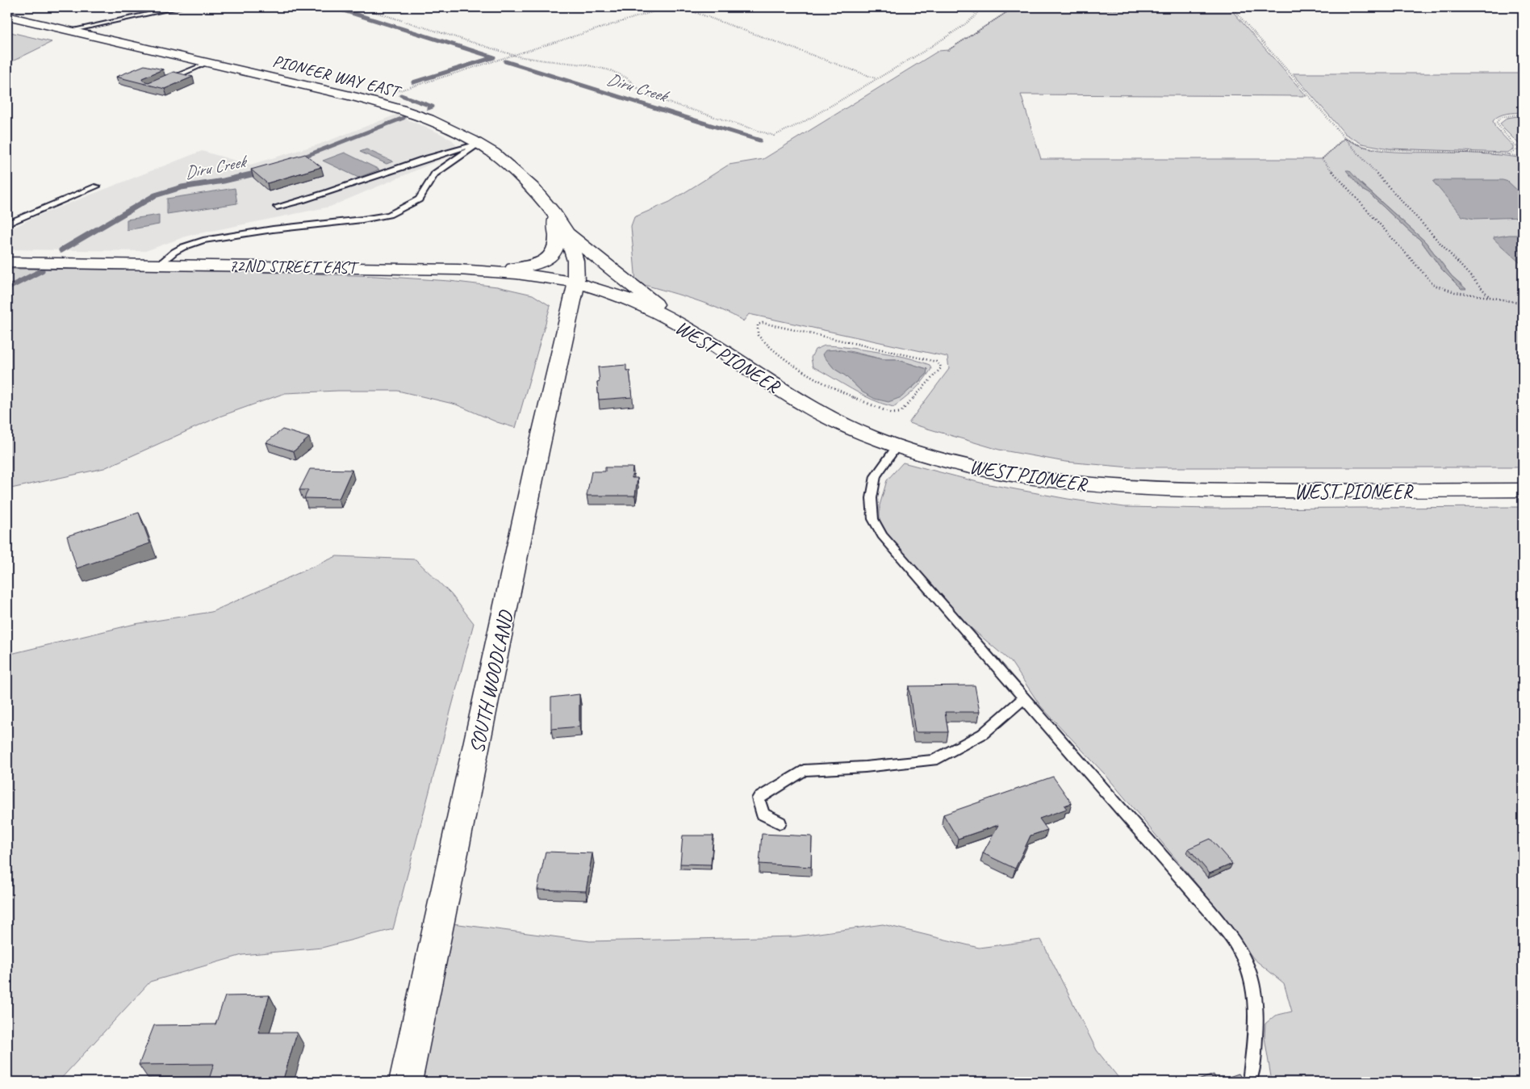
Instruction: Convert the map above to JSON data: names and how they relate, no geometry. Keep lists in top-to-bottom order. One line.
{"streets":{"main road":["PIONEER WAY EAST","72ND STREET EAST","WEST PIONEER","SOUTH WOODLAND"]},"crossings":[["PIONEER WAY EAST","72ND STREET EAST"],["PIONEER WAY EAST","WEST PIONEER"],["PIONEER WAY EAST","SOUTH WOODLAND"],["72ND STREET EAST","WEST PIONEER"],["72ND STREET EAST","SOUTH WOODLAND"],["WEST PIONEER","SOUTH WOODLAND"]],"water":["Diru Creek"]}
